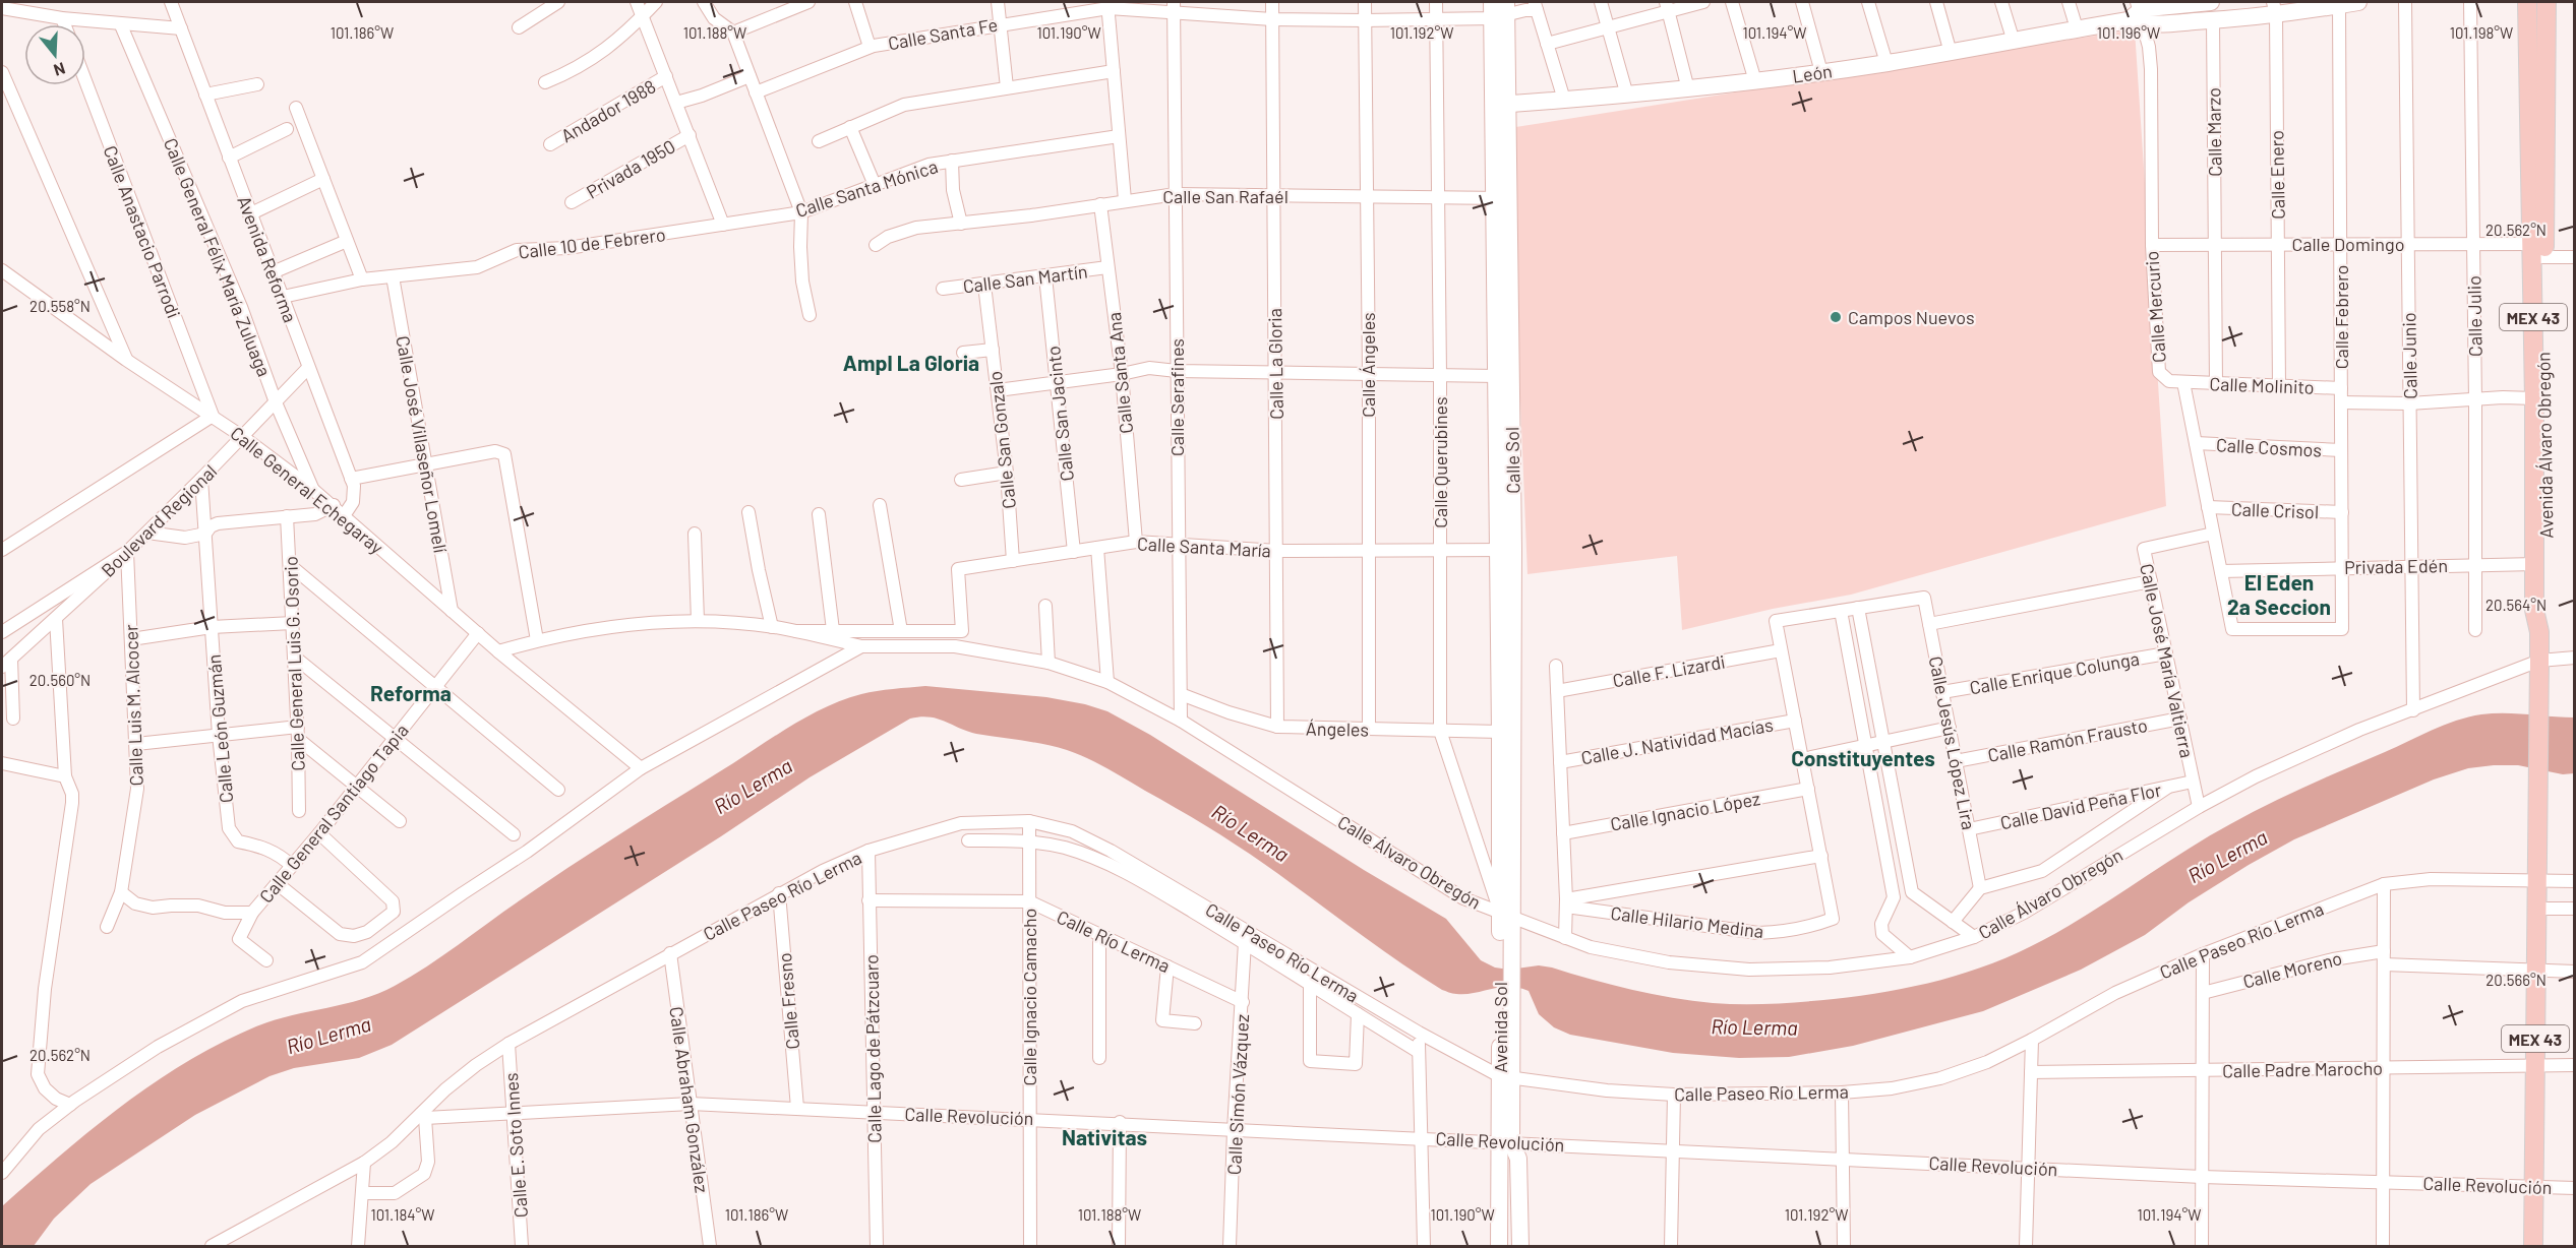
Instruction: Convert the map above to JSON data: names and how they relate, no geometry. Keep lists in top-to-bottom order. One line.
{"streets":{"main road":["MEX 43","Avenida Álvaro Obregón"],"street":["Calle Santa Fe","León","Andador 1988","Calle Marzo","Privada 1950","Calle Enero","Calle Santa Mónica","Calle San Rafaél","Calle Anastacio Parrodi","Calle 10 de Febrero","Calle Domingo","Calle General Félix María Zuluaga","Avenida Reforma","Calle San Martín","Calle Mercurio","Calle Julio","Calle Febrero","Calle Junio","Calle La Gloria","Calle Ángeles","Calle Santa Ana","Calle Molinito","Calle Serafines","Calle San Jacinto","Calle San Gonzalo","Calle José Villaseñor Lomelí","Calle Cosmos","Calle Sol","Calle Querubines","Calle General Echegaray","Calle Crisol","Boulevard Regional","Calle Santa María","Privada Edén","Calle José María Valtierra","Calle General Luis G. Osorio","Calle F. Lizardi","Calle Enrique Colunga","Calle Luis M. Alcocer","Calle León Guzmán","Ángeles","Calle Ramón Frausto","Calle J. Natividad Macías","Calle Jesús López Lira","Calle David Peña Flor","Calle Ignacio López","Calle General Santiago Tapia","Calle Álvaro Obregón","Calle Paseo Río Lerma","Calle Hilario Medina","Calle Río Lerma","Calle Moreno","Calle Ignacio Camacho","Calle Fresno","Avenida Sol","Calle Lago de Pátzcuaro","Calle Padre Marocho","Calle Simón Vázquez","Calle Abraham González","Calle Revolución","Calle E. Soto Innes"]},"crossings":[["Calle Santa Fe","Calle La Gloria"],["Calle Santa Fe","Calle Ángeles"],["Calle Santa Fe","Calle Serafines"],["Calle Santa Fe","Calle Sol"],["Calle Santa Fe","Calle Querubines"],["León","Calle Mercurio"],["León","Calle Sol"],["Calle Marzo","Calle Domingo"],["Calle Marzo","Calle Molinito"],["Calle Enero","Calle Domingo"],["Calle Enero","Calle Molinito"],["Calle Santa Mónica","Calle 10 de Febrero"],["Calle San Rafaél","Calle La Gloria"],["Calle San Rafaél","Calle Ángeles"],["Calle San Rafaél","Calle Santa Ana"],["Calle San Rafaél","Calle Serafines"],["Calle San Rafaél","Calle Sol"],["Calle San Rafaél","Calle Querubines"],["Calle Anastacio Parrodi","Calle General Echegaray"],["Calle 10 de Febrero","Avenida Reforma"],["Calle 10 de Febrero","Calle José Villaseñor Lomelí"],["Calle Domingo","Calle Mercurio"],["Calle Domingo","Calle Julio"],["Calle Domingo","Calle Febrero"],["Calle Domingo","Calle Junio"],["Calle Domingo","Avenida Álvaro Obregón"],["Calle General Félix María Zuluaga","Calle General Echegaray"],["Calle General Félix María Zuluaga","Boulevard Regional"],["Avenida Reforma","Calle General Echegaray"],["Avenida Reforma","Boulevard Regional"],["Calle San Martín","Calle Santa Ana"],["Calle San Martín","Calle San Jacinto"],["Calle San Martín","Calle San Gonzalo"],["Calle Mercurio","Calle Febrero"],["Calle Mercurio","Calle Molinito"],["Calle Mercurio","Calle Cosmos"],["Calle Mercurio","Calle Crisol"],["Calle Mercurio","Privada Edén"],["Calle Mercurio","Calle José María Valtierra"],["Calle Julio","Privada Edén"],["Calle Febrero","Calle Molinito"],["Calle Febrero","Calle Cosmos"],["Calle Febrero","Calle Crisol"],["Calle Febrero","Privada Edén"],["Calle Junio","Privada Edén"],["Calle Junio","Calle Álvaro Obregón"],["Calle La Gloria","Calle Santa María"],["Calle La Gloria","Ángeles"],["Calle Ángeles","Calle Santa María"],["Calle Ángeles","Ángeles"],["Calle Santa Ana","Calle Santa María"],["Calle Serafines","Calle Santa María"],["Calle Serafines","Ángeles"],["Calle Serafines","Calle Álvaro Obregón"],["Calle San Jacinto","Calle Santa María"],["Calle San Gonzalo","Calle Santa María"],["Calle José Villaseñor Lomelí","Calle General Echegaray"],["Avenida Álvaro Obregón","Privada Edén"],["Avenida Álvaro Obregón","Calle Álvaro Obregón"],["Avenida Álvaro Obregón","Calle Paseo Río Lerma"],["Avenida Álvaro Obregón","Calle Moreno"],["Avenida Álvaro Obregón","Calle Padre Marocho"],["Avenida Álvaro Obregón","Calle Revolución"],["Calle Sol","Calle Querubines"],["Calle Sol","Calle Santa María"],["Calle Sol","Ángeles"],["Calle Sol","Calle Álvaro Obregón"],["Calle Sol","Avenida Sol"],["Calle Querubines","Calle Santa María"],["Calle Querubines","Ángeles"],["Calle Querubines","Calle Álvaro Obregón"],["Calle Querubines","Avenida Sol"],["Calle General Echegaray","Boulevard Regional"],["Calle General Echegaray","Calle General Santiago Tapia"],["Boulevard Regional","Calle Luis M. Alcocer"],["Boulevard Regional","Calle León Guzmán"],["Calle José María Valtierra","Calle Enrique Colunga"],["Calle José María Valtierra","Calle Ramón Frausto"],["Calle José María Valtierra","Calle David Peña Flor"],["Calle José María Valtierra","Calle Álvaro Obregón"],["Calle F. Lizardi","Calle Hilario Medina"],["Calle Enrique Colunga","Calle Jesús López Lira"],["Calle León Guzmán","Calle General Santiago Tapia"],["Calle Ramón Frausto","Calle Jesús López Lira"],["Calle J. Natividad Macías","Calle Hilario Medina"],["Calle Jesús López Lira","Calle David Peña Flor"],["Calle Ignacio López","Calle Hilario Medina"],["Calle Álvaro Obregón","Avenida Sol"],["Calle Paseo Río Lerma","Calle Ignacio Camacho"],["Calle Paseo Río Lerma","Calle Fresno"],["Calle Paseo Río Lerma","Avenida Sol"],["Calle Paseo Río Lerma","Calle Lago de Pátzcuaro"],["Calle Paseo Río Lerma","Calle Abraham González"],["Calle Paseo Río Lerma","Calle Revolución"],["Calle Paseo Río Lerma","Calle E. Soto Innes"],["Calle Río Lerma","Calle Ignacio Camacho"],["Calle Río Lerma","Calle Lago de Pátzcuaro"],["Calle Río Lerma","Calle Simón Vázquez"],["Calle Ignacio Camacho","Calle Revolución"],["Calle Fresno","Calle Revolución"],["Avenida Sol","Calle Revolución"],["Calle Lago de Pátzcuaro","Calle Revolución"],["Calle Simón Vázquez","Calle Revolución"],["Calle Abraham González","Calle Revolución"],["Calle Revolución","Calle E. Soto Innes"]],"districts":["Ampl La Gloria","El Eden 2a Seccion","Reforma","Constituyentes","Nativitas"],"water":["Río Lerma"],"places":["Campos Nuevos"],"north":"bottom","coordinates":["101.186°W","101.188°W","101.190°W","101.192°W","101.194°W","101.196°W","101.198°W","20.562°N","20.558°N","20.564°N","20.560°N","20.566°N","101.184°W"]}
